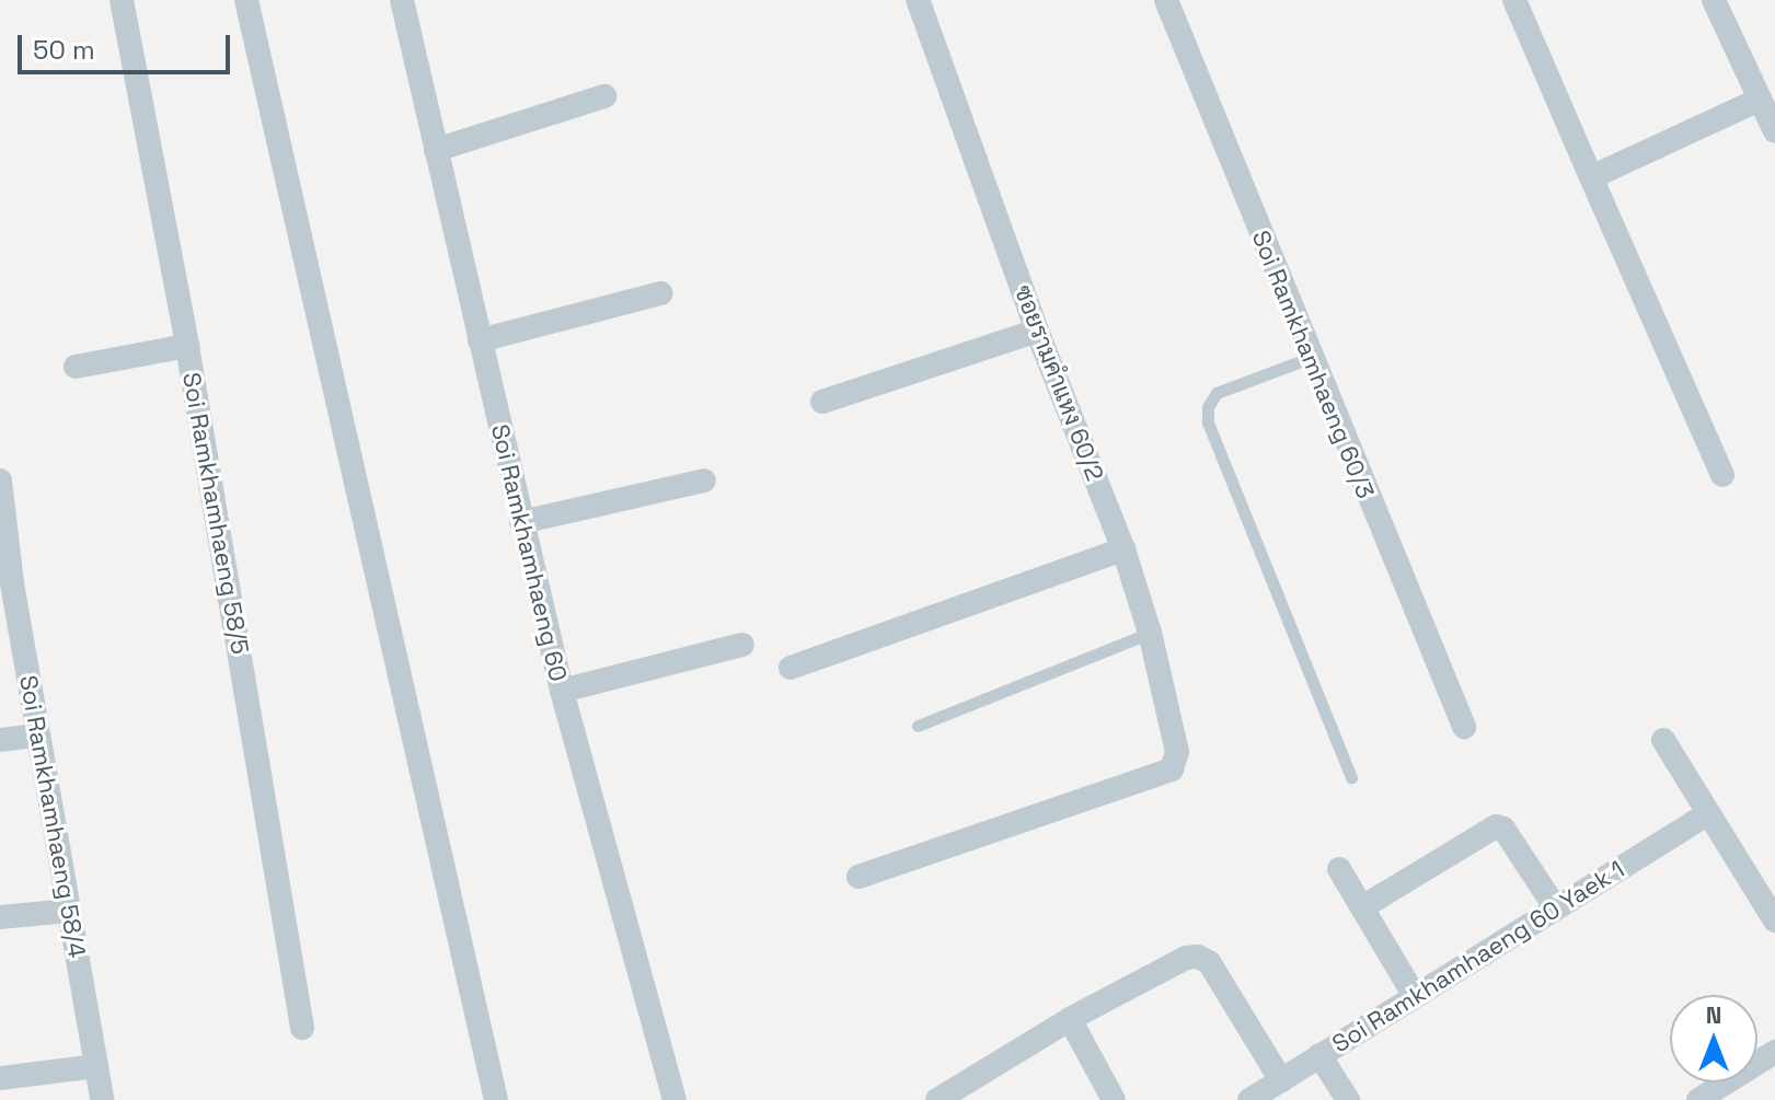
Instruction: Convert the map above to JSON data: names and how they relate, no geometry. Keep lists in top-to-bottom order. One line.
{"streets":{"street":["Soi Ramkhamhaeng 60/3","ซอยรามคำแหง 60/2","Soi Ramkhamhaeng 58/5","Soi Ramkhamhaeng 60","Soi Ramkhamhaeng 58/4","Soi Ramkhamhaeng 60 Yaek 1"]},"scale_bar":"50 m","north":"top"}
